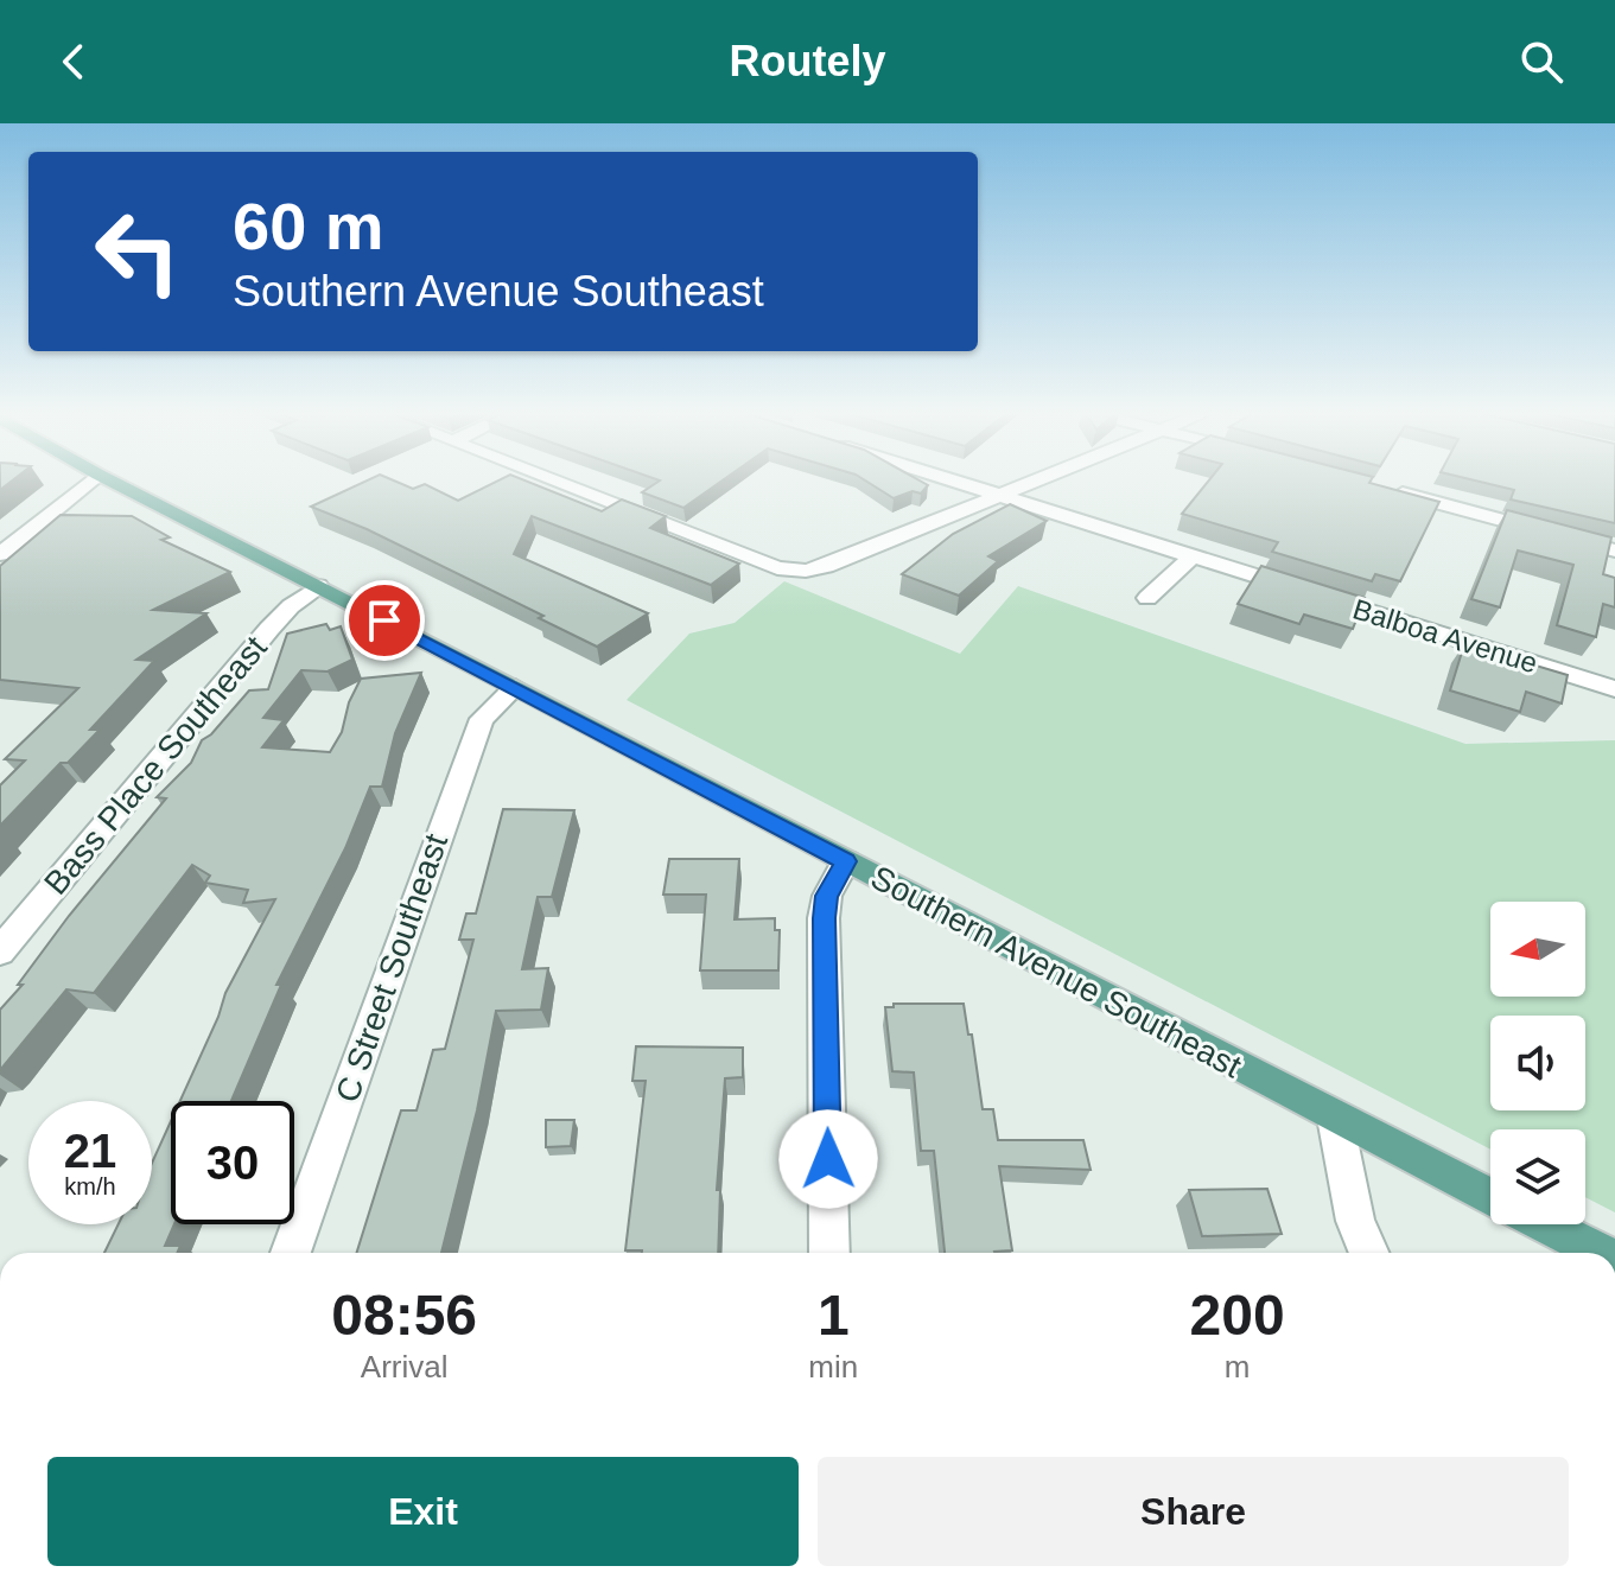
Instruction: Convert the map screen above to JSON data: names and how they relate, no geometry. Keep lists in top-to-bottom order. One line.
{"streets":{"main road":["Southern Avenue Southeast"],"street":["Balboa Avenue","Bass Place Southeast","C Street Southeast"]},"crossings":[["Bass Place Southeast","Southern Avenue Southeast"],["C Street Southeast","Southern Avenue Southeast"]],"north":"left","page":{"header":"Routely","turn":["60 m","Southern Avenue Southeast"],"speed":"21 km/h","limit":"30","eta":["08:56","Arrival","1","min","200","m"],"buttons":["Exit","Share"]}}
